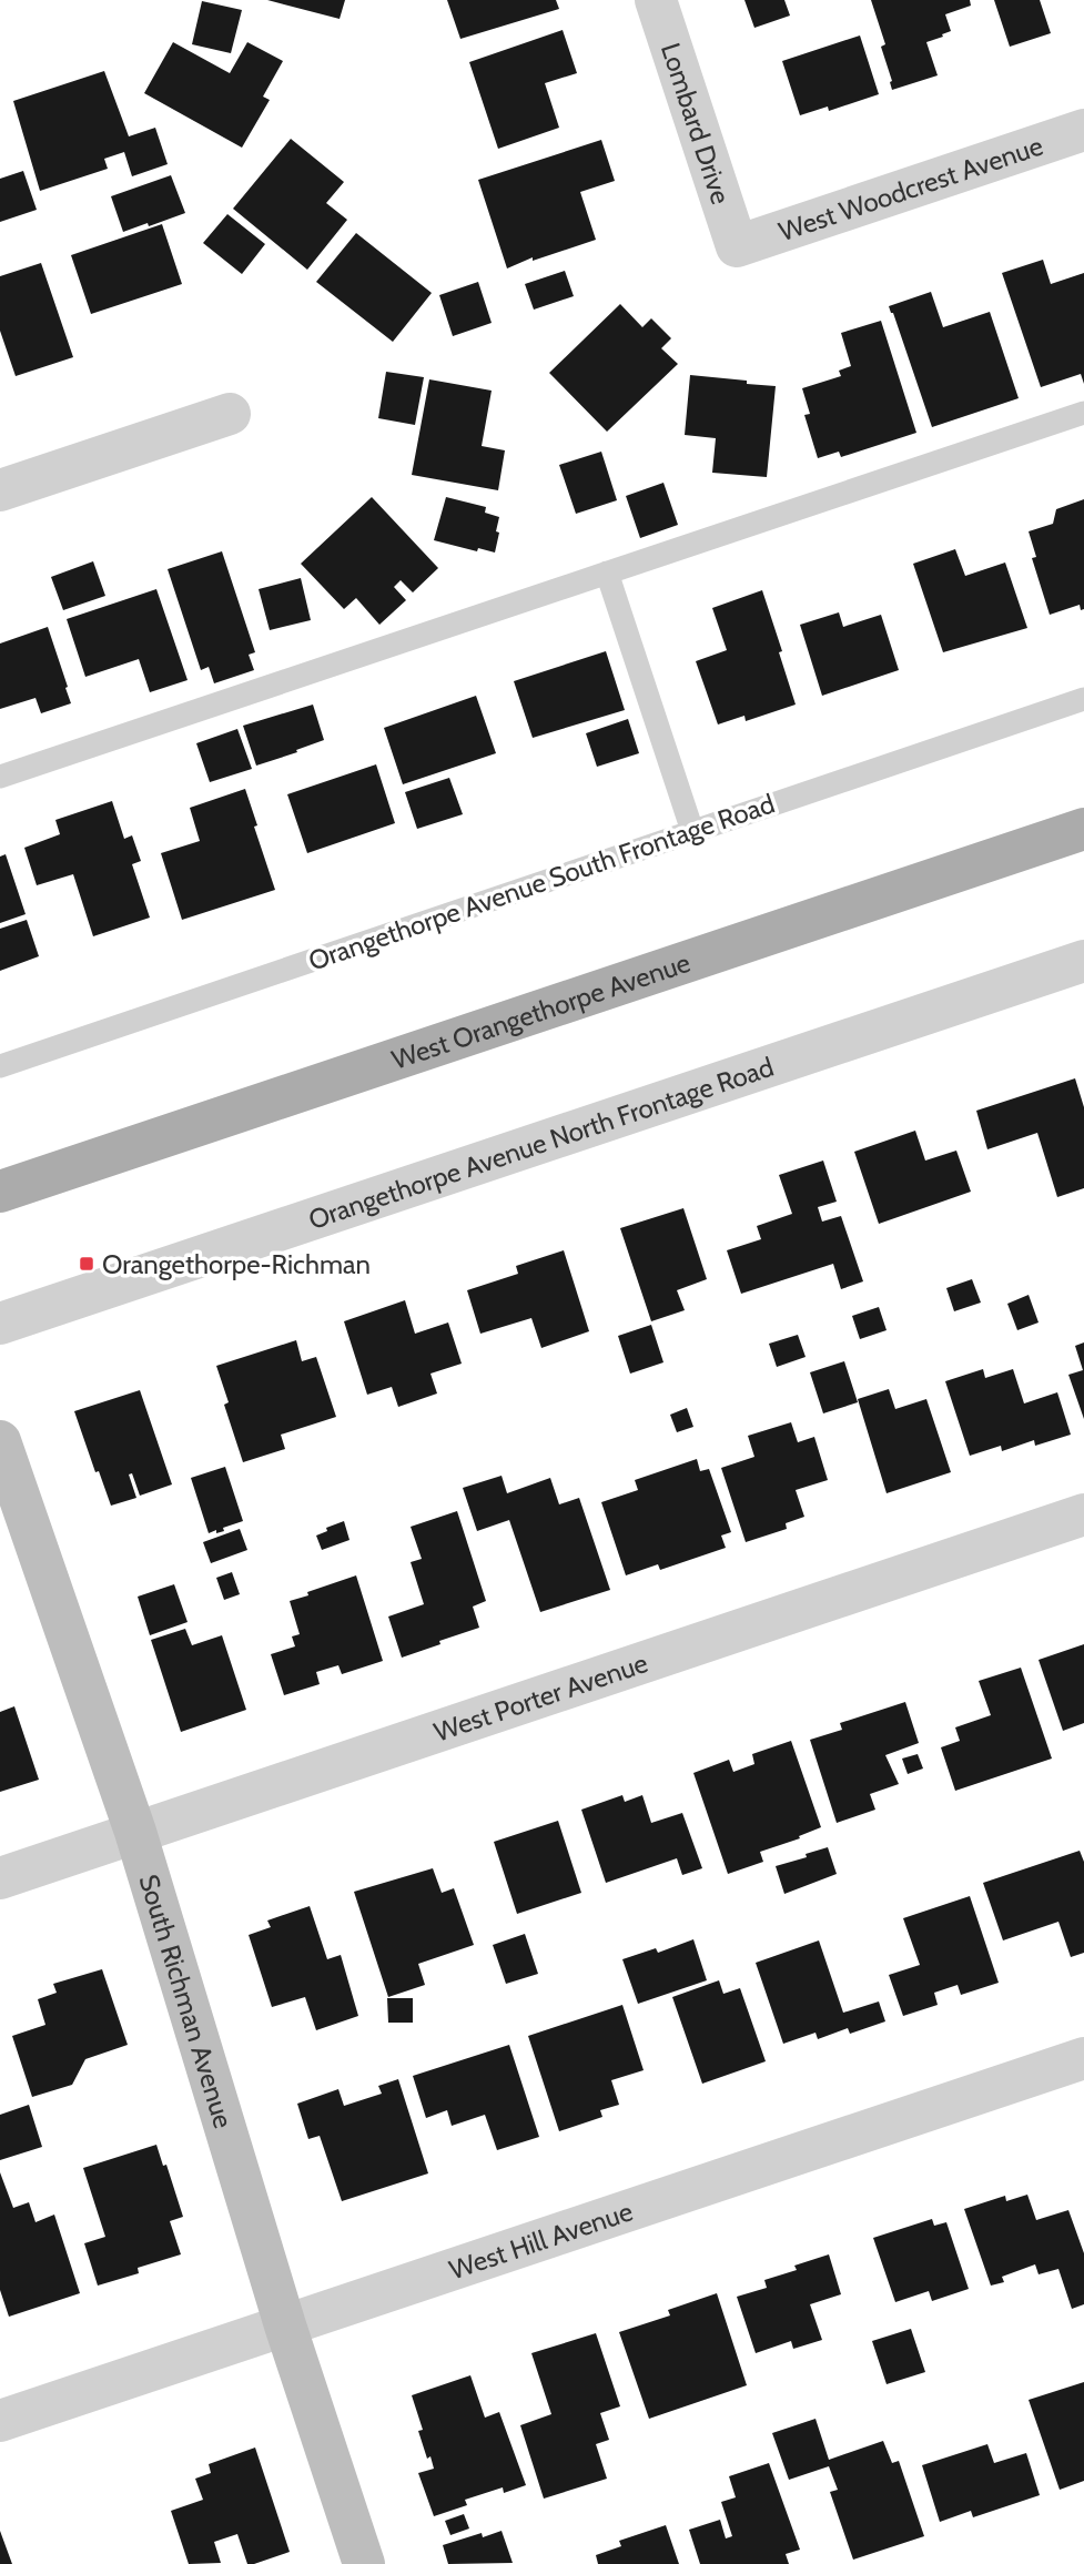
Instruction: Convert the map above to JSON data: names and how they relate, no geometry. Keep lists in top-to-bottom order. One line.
{"streets":{"main road":["West Orangethorpe Avenue"],"street":["Lombard Drive","West Woodcrest Avenue","Orangethorpe Avenue North Frontage Road","West Porter Avenue","South Richman Avenue","West Hill Avenue"],"lane":["Orangethorpe Avenue South Frontage Road"]},"crossings":[["Lombard Drive","West Woodcrest Avenue"],["West Porter Avenue","South Richman Avenue"],["South Richman Avenue","West Hill Avenue"]],"places":{"transit":["Orangethorpe-Richman"]}}
